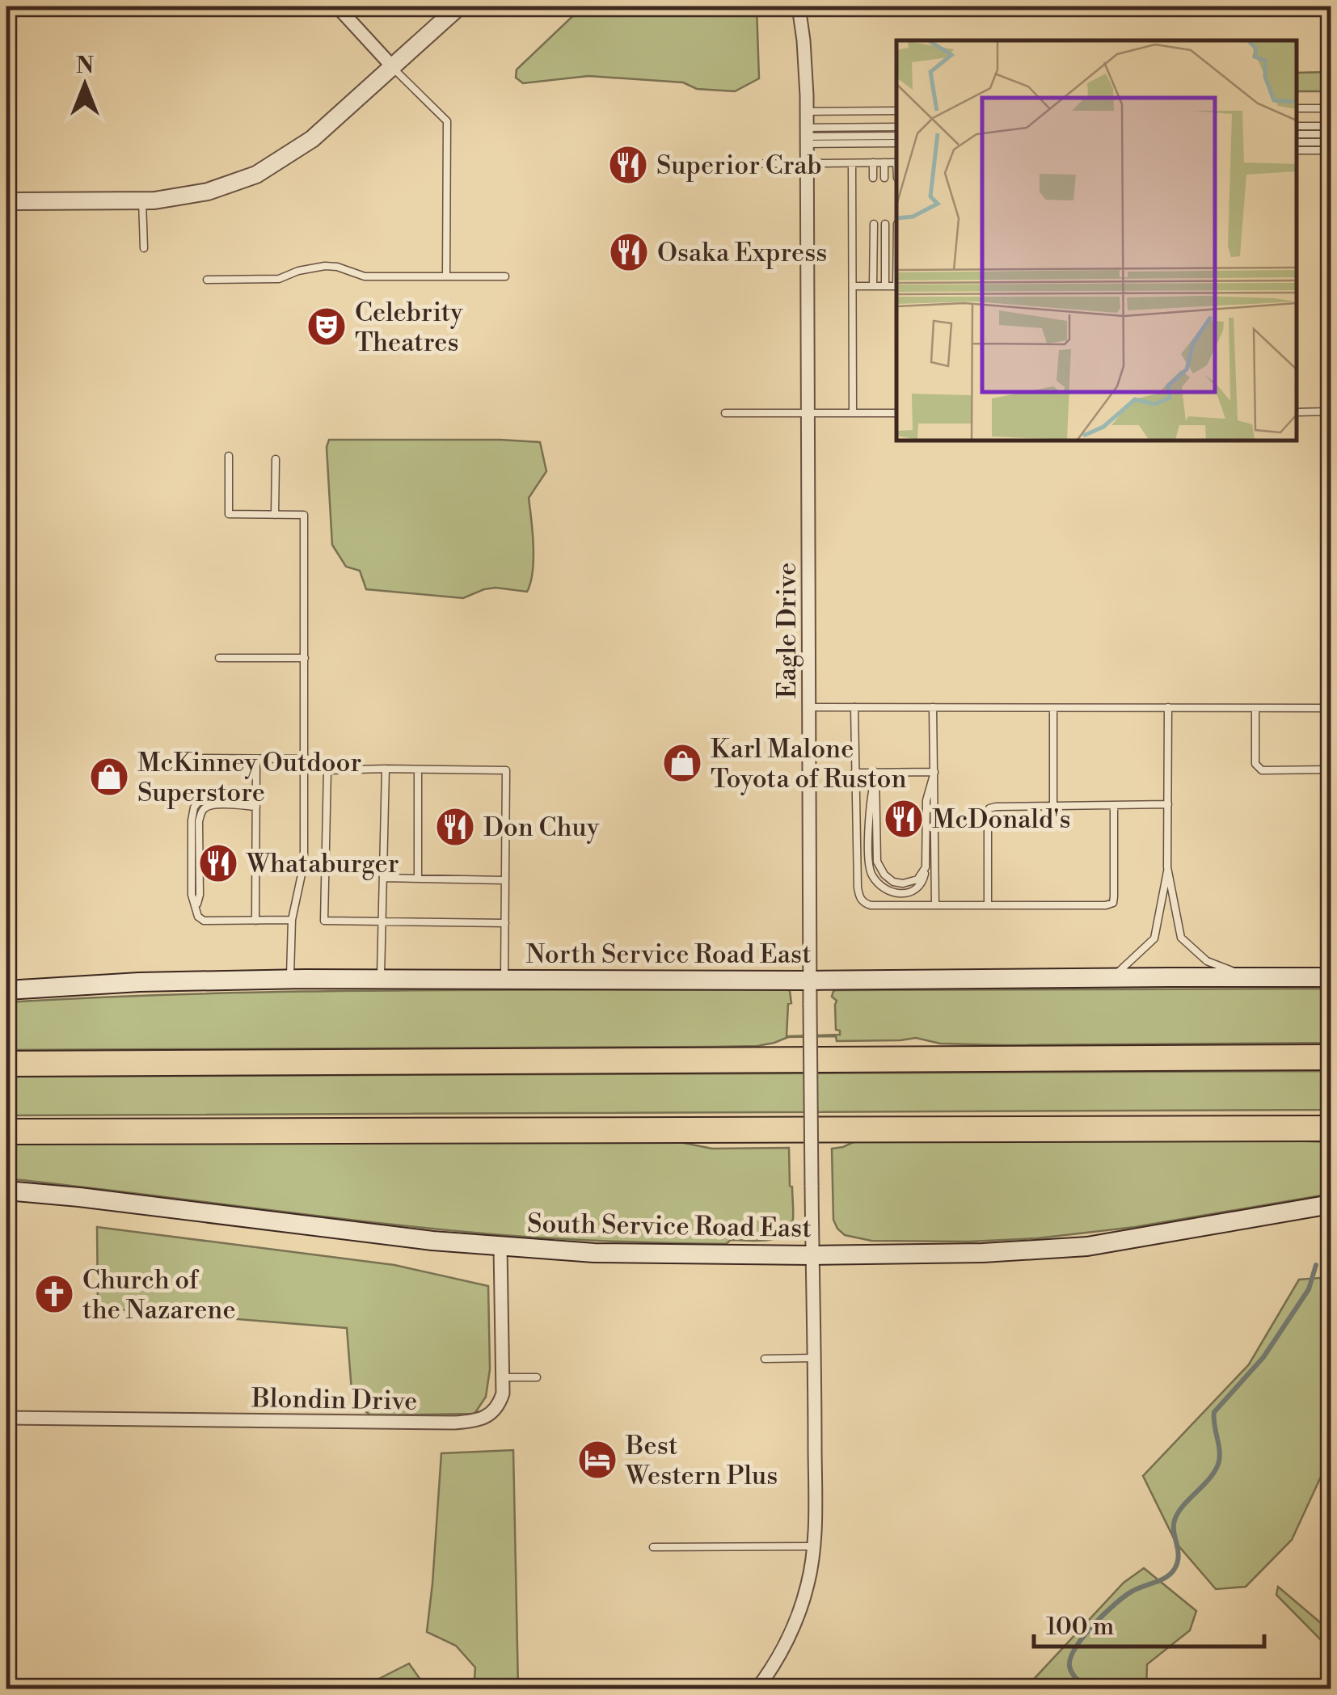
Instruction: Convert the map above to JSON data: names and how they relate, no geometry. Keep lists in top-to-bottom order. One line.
{"streets":{"main road":["North Service Road East","South Service Road East"],"street":["Eagle Drive","Blondin Drive"]},"crossings":[["Eagle Drive","North Service Road East"],["Eagle Drive","South Service Road East"],["South Service Road East","Blondin Drive"]],"places":{"restaurant":["Superior Crab","Osaka Express","McDonald's","Don Chuy","Whataburger"],"theatre":["Celebrity Theatres"],"shop":["Karl Malone Toyota of Ruston","McKinney Outdoor Superstore"],"church":["Church of the Nazarene"],"hotel":["Best Western Plus"]},"scale_bar":"100 m","north":"top"}
